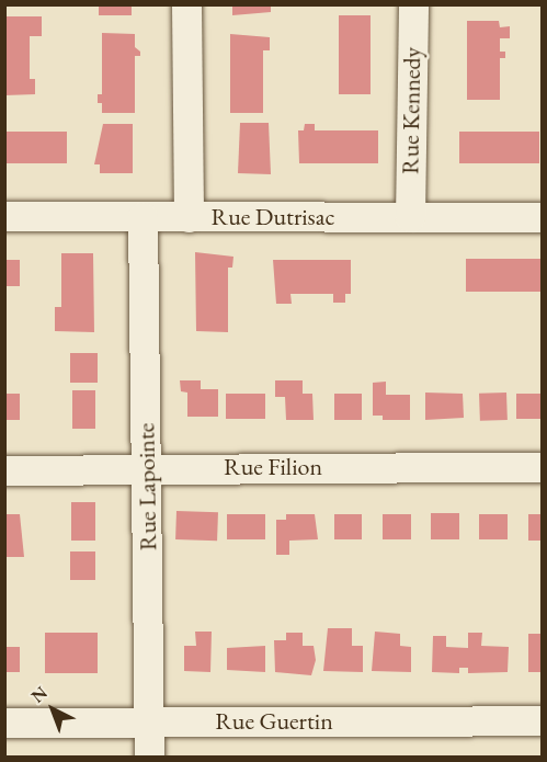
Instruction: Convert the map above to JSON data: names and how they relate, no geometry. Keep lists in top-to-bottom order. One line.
{"streets":{"street":["Rue Kennedy","Rue Dutrisac","Rue Filion","Rue Lapointe","Rue Guertin"]},"crossings":[["Rue Kennedy","Rue Dutrisac"],["Rue Dutrisac","Rue Lapointe"],["Rue Filion","Rue Lapointe"],["Rue Lapointe","Rue Guertin"]],"north":"top left"}
